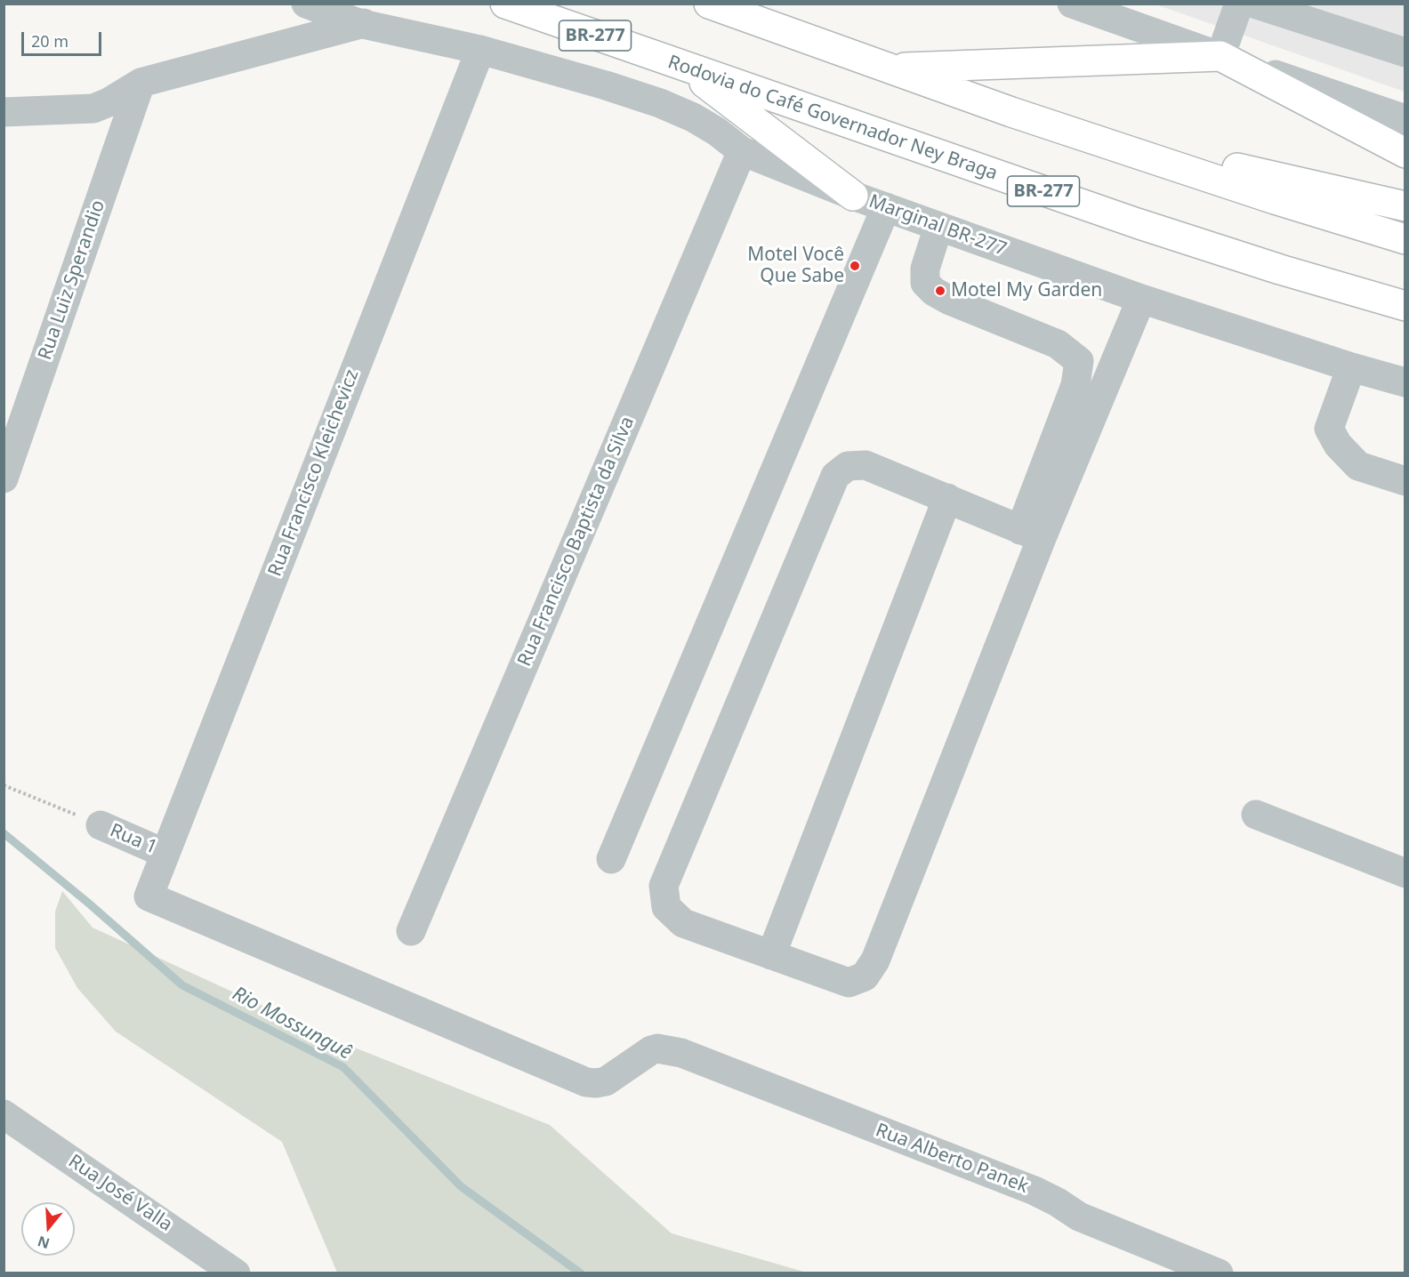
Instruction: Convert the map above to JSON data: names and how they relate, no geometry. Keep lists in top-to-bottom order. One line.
{"streets":{"highway":["BR-277","Rodovia do Café Governador Ney Braga"],"street":["Marginal BR-277","Rua Luiz Sperandio","Rua Francisco Kleichevicz","Rua Francisco Baptista da Silva","Rua 1","Rua Alberto Panek","Rua José Valla"]},"crossings":[["Marginal BR-277","Rua Francisco Kleichevicz"],["Marginal BR-277","Rua Francisco Baptista da Silva"],["Rua Francisco Kleichevicz","Rua 1"],["Rua Francisco Kleichevicz","Rua Alberto Panek"]],"water":["Rio Mossunguê"],"places":["Motel Você Que Sabe","Motel My Garden"],"scale_bar":"20 m","north":"bottom"}
